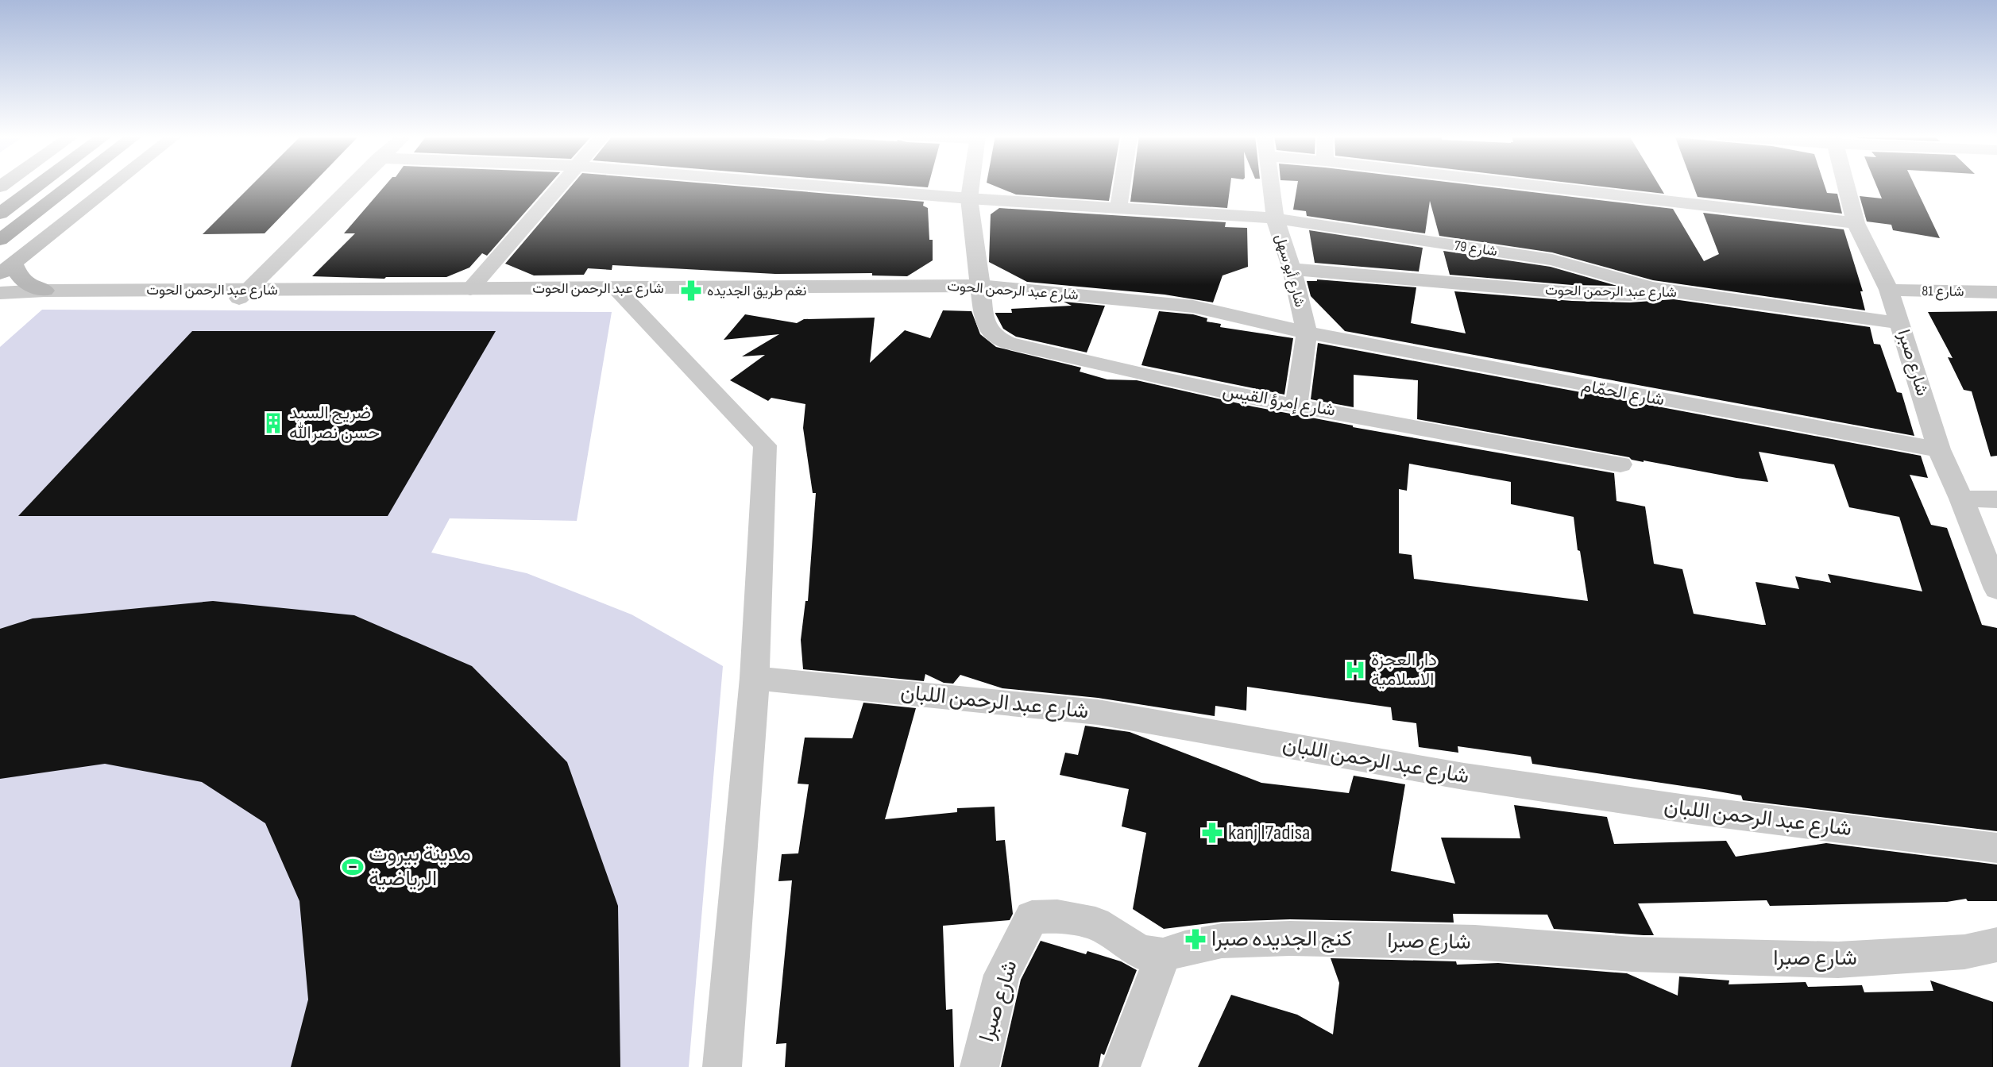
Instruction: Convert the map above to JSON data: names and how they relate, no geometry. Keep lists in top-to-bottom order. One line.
{"streets":{"street":["شارع 79","شارع أبو سهل","شارع عبد الرحمن الحوت","شارع 81","شارع صبرا","شارع الحمّام","شارع إمرؤ القيس","شارع عبد الرحمن اللبان"]},"crossings":[["شارع 79","شارع أبو سهل"],["شارع 79","شارع عبد الرحمن الحوت"],["شارع 79","شارع إمرؤ القيس"],["شارع أبو سهل","شارع عبد الرحمن الحوت"],["شارع أبو سهل","شارع الحمّام"],["شارع أبو سهل","شارع إمرؤ القيس"],["شارع عبد الرحمن الحوت","شارع صبرا"],["شارع عبد الرحمن الحوت","شارع الحمّام"],["شارع عبد الرحمن الحوت","شارع إمرؤ القيس"],["شارع 81","شارع صبرا"],["شارع صبرا","شارع الحمّام"]],"places":{"pharmacy":["نغم طريق الجديده","kanj l7adisa","كنج الجديده صبرا"],"building":["ضريح السيد حسن نصرالله"],"hospital":["دار العجزة الاسلامية"],"sports":["مدينة بيروت الرياضية"]}}
